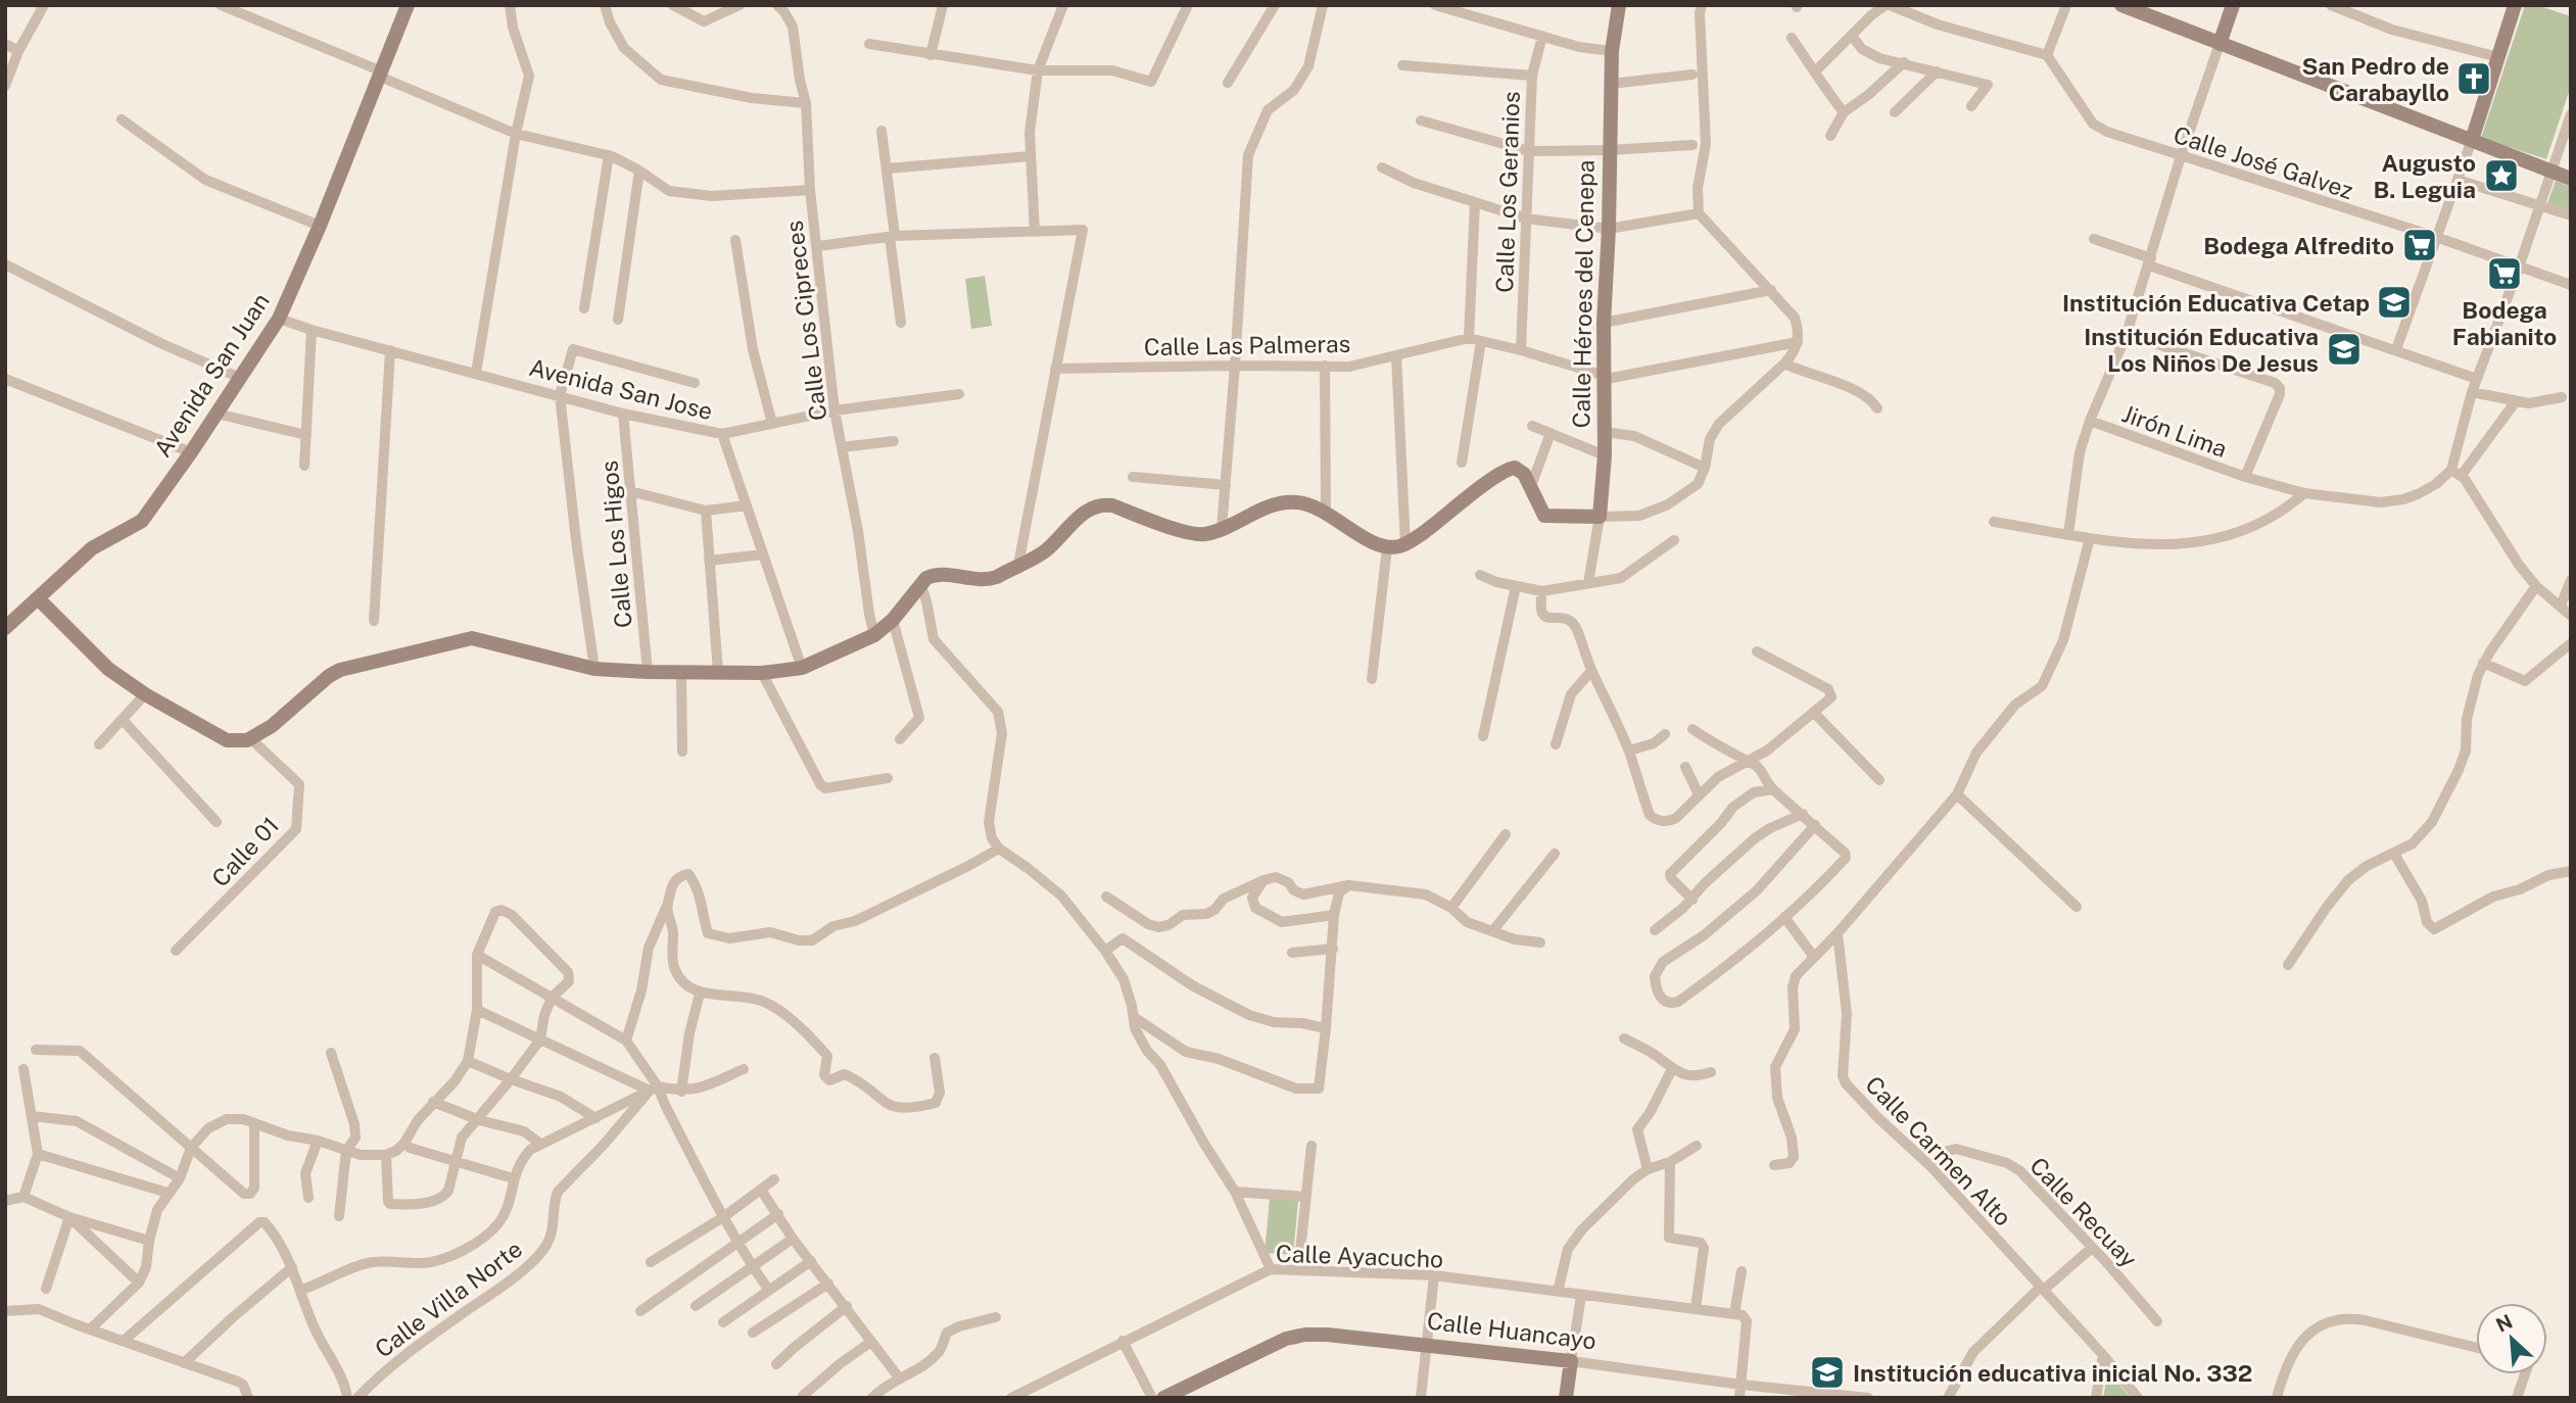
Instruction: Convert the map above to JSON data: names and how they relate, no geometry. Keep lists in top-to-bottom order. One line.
{"streets":{"street":["Calle José Galvez","Calle Los Geranios","Calle Héroes del Cenepa","Calle Los Cipreces","Calle Las Palmeras","Avenida San Juan","Avenida San Jose","Jirón Lima","Calle Los Higos","Calle 01","Calle Carmen Alto","Calle Recuay","Calle Ayacucho","Calle Villa Norte","Calle Huancayo"]},"crossings":[["Calle Los Geranios","Calle Las Palmeras"],["Calle Héroes del Cenepa","Calle Las Palmeras"],["Calle Los Cipreces","Avenida San Jose"],["Avenida San Juan","Avenida San Jose"],["Avenida San Jose","Calle Los Higos"],["Calle Carmen Alto","Calle Recuay"]],"places":{"church":["San Pedro de Carabayllo"],"place":["Augusto B. Leguia"],"supermarket":["Bodega Alfredito","Bodega Fabianito"],"school or university":["Institución Educativa Cetap","Institución Educativa Los Niños De Jesus","Institución educativa inicial No. 332"]},"north":"top left"}
